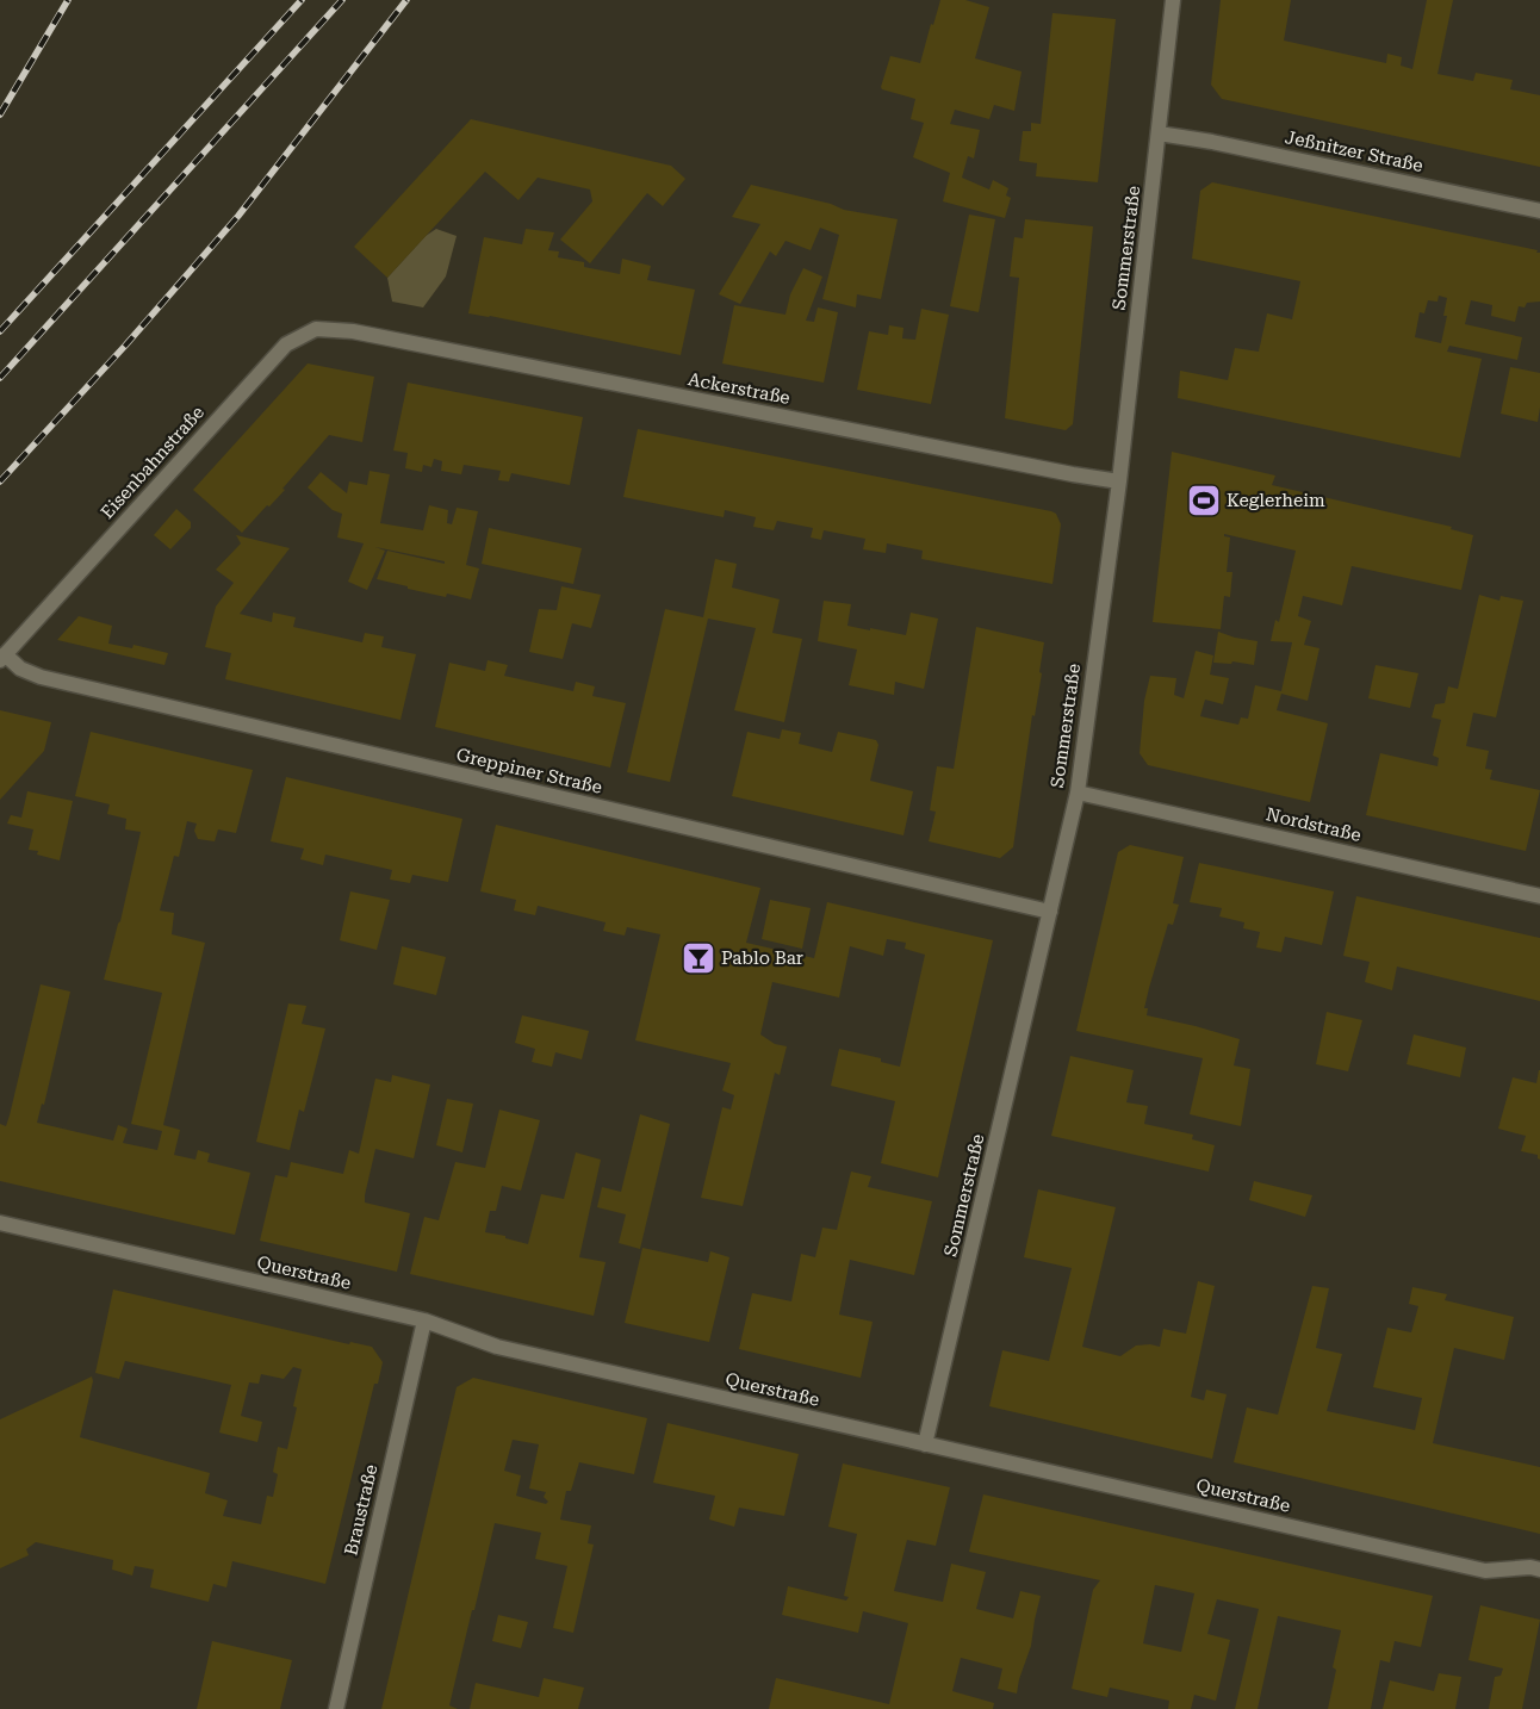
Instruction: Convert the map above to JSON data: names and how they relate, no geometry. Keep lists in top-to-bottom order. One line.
{"streets":{"street":["Jeßnitzer Straße","Sommerstraße","Ackerstraße","Eisenbahnstraße","Greppiner Straße","Nordstraße","Querstraße","Braustraße"]},"crossings":[["Jeßnitzer Straße","Sommerstraße"],["Sommerstraße","Ackerstraße"],["Sommerstraße","Greppiner Straße"],["Sommerstraße","Nordstraße"],["Sommerstraße","Querstraße"],["Ackerstraße","Eisenbahnstraße"],["Eisenbahnstraße","Greppiner Straße"],["Querstraße","Braustraße"]],"places":{"sports":["Keglerheim"],"bar":["Pablo Bar"]}}
